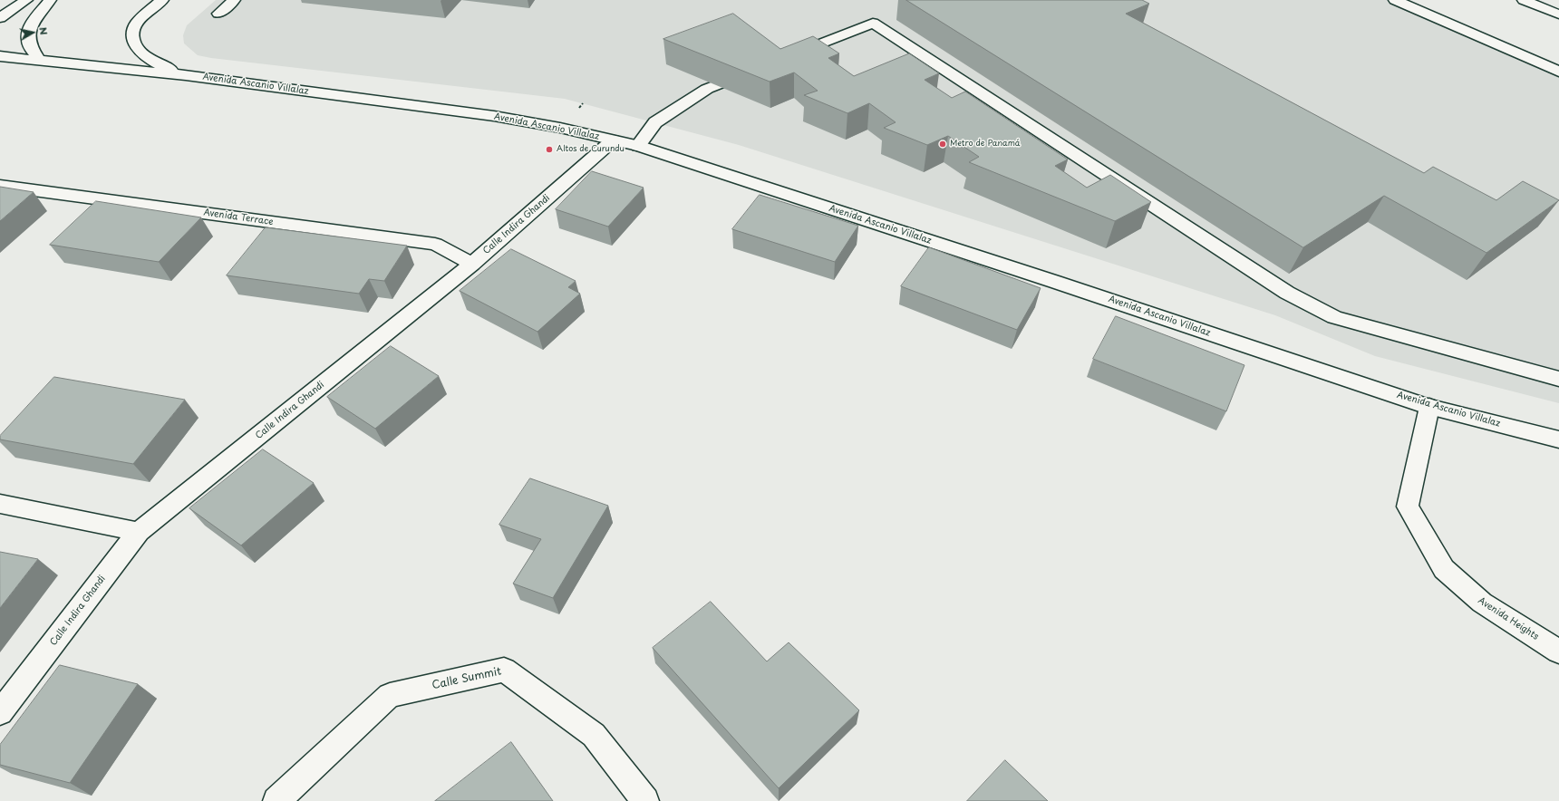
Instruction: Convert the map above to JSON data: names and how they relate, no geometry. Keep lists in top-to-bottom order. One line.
{"streets":{"main road":["Avenida Ascanio Villalaz","Avenida Terrace","Calle Indira Ghandi","Avenida Heights","Calle Summit"]},"crossings":[["Avenida Ascanio Villalaz","Calle Indira Ghandi"],["Avenida Ascanio Villalaz","Avenida Heights"],["Avenida Terrace","Calle Indira Ghandi"]],"places":["Metro de Panamá","Altos de Curundu"],"north":"right"}
